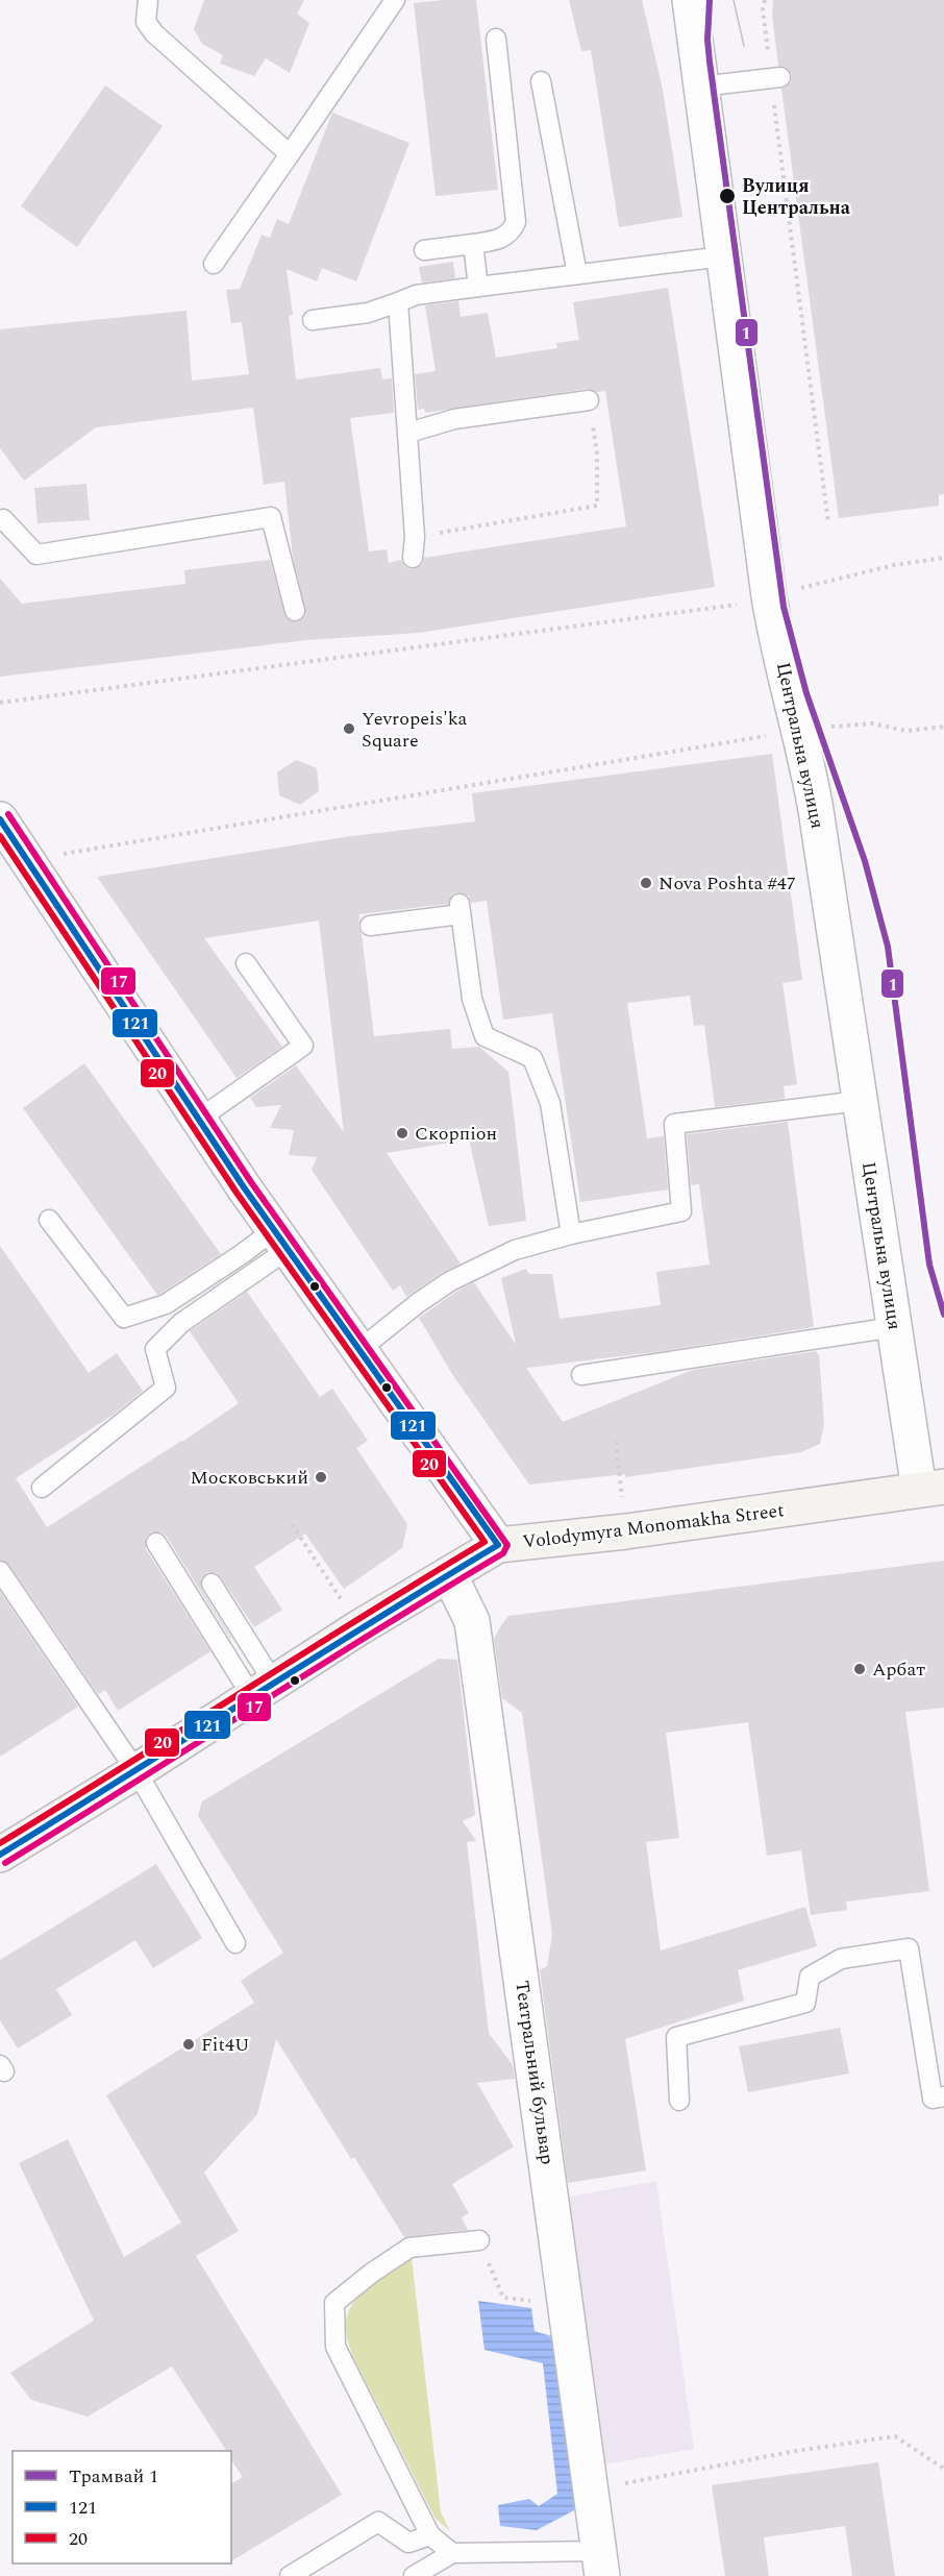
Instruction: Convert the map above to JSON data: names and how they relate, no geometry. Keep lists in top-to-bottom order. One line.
{"streets":{"main road":["Volodymyra Monomakha Street"],"street":["Центральна вулиця","Театральний бульвар"]},"crossings":[["Центральна вулиця","Volodymyra Monomakha Street"],["Volodymyra Monomakha Street","Театральний бульвар"]],"places":["Вулиця Центральна","Yevropeis'ka Square","Nova Poshta #47","Скорпіон","Московський","Арбат","Fit4U"],"lines":["tram line 1","transit line 17","transit line 121","transit line 20"],"legend":["Трамвай 1","121","20"]}
